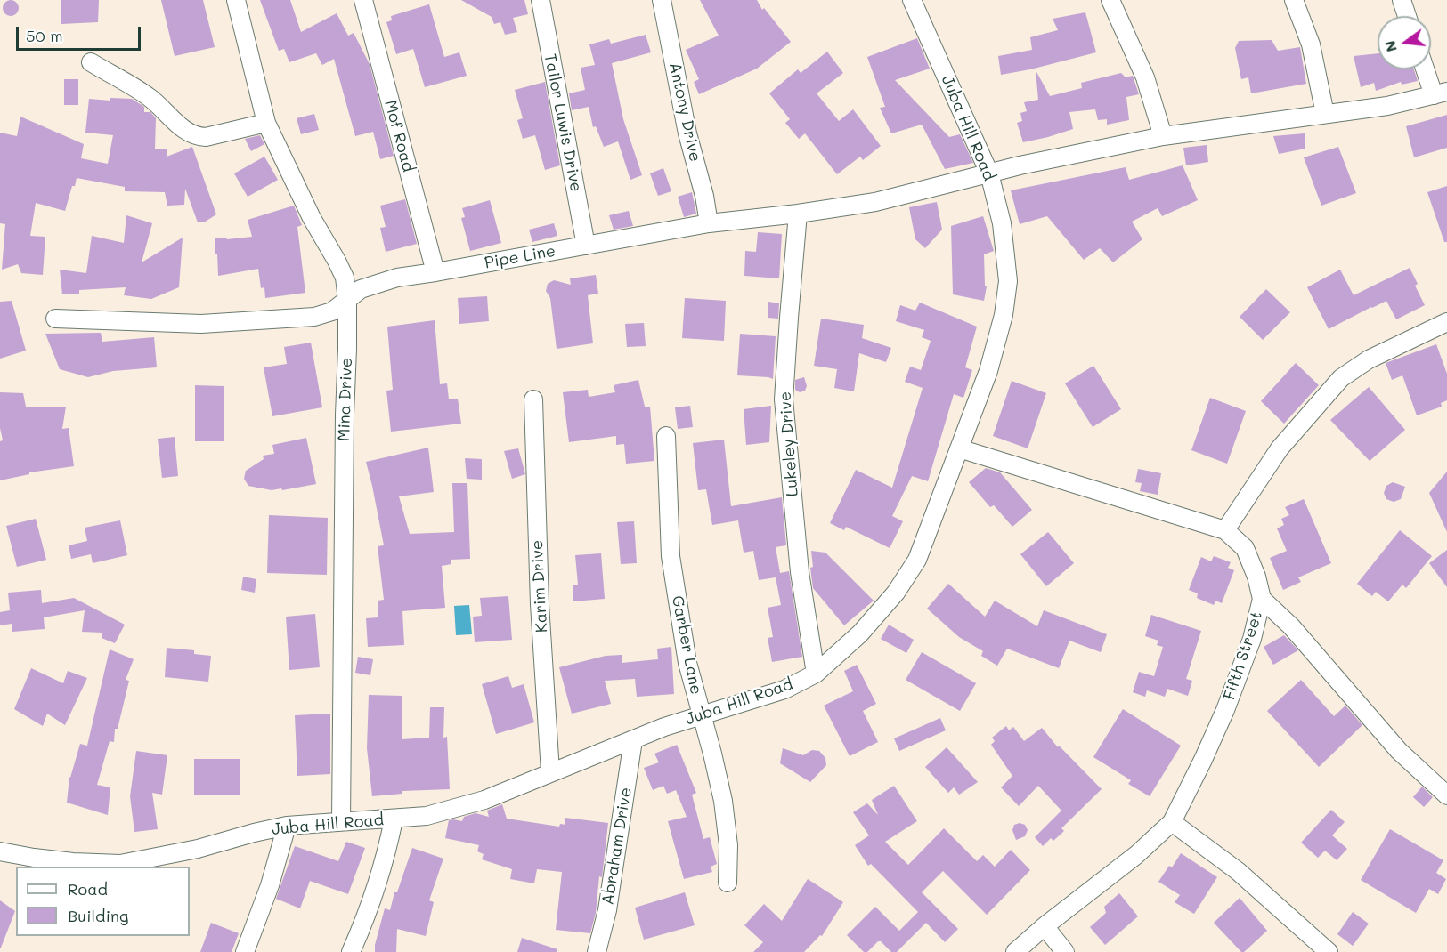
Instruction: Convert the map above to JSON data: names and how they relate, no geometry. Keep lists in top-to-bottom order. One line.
{"streets":{"street":["Antony Drive","Tailor Luwis Drive","Juba Hill Road","Mof Road","Pipe Line","Mina Drive","Lukeley Drive","Karim Drive","Garber Lane","Fifth Street","Abraham Drive"]},"crossings":[["Antony Drive","Pipe Line"],["Tailor Luwis Drive","Pipe Line"],["Juba Hill Road","Pipe Line"],["Juba Hill Road","Mina Drive"],["Juba Hill Road","Lukeley Drive"],["Juba Hill Road","Karim Drive"],["Juba Hill Road","Garber Lane"],["Juba Hill Road","Fifth Street"],["Juba Hill Road","Abraham Drive"],["Mof Road","Pipe Line"],["Pipe Line","Mina Drive"],["Pipe Line","Lukeley Drive"]],"legend":["Road","Building"],"scale_bar":"50 m","north":"left"}
